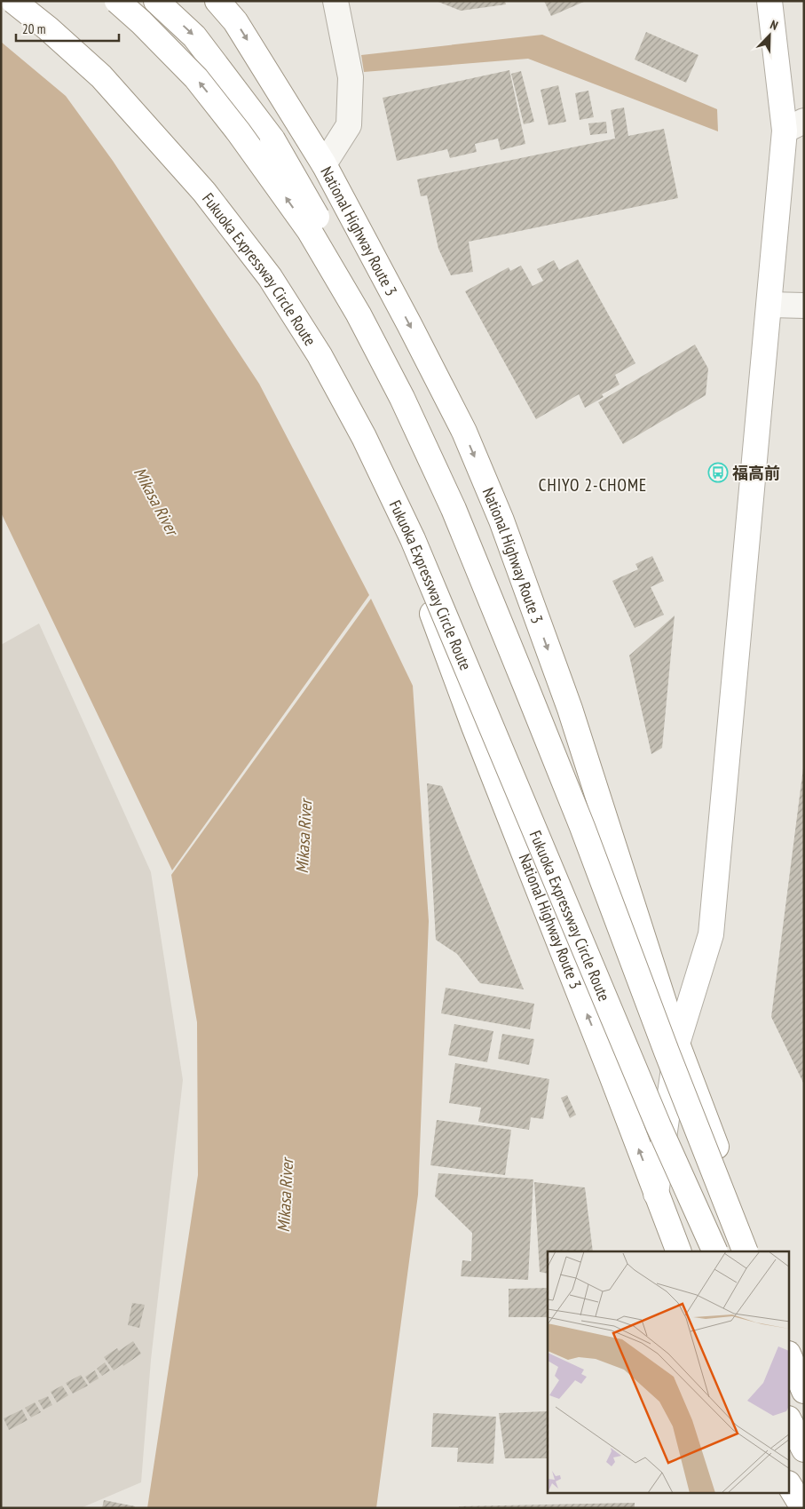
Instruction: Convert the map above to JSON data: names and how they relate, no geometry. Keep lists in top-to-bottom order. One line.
{"streets":{"main road":["National Highway Route 3","Fukuoka Expressway Circle Route"]},"districts":["CHIYO 2-CHOME"],"water":["Mikasa River"],"places":{"bus stop":["福高前"]},"scale_bar":"20 m","north":"top right"}
